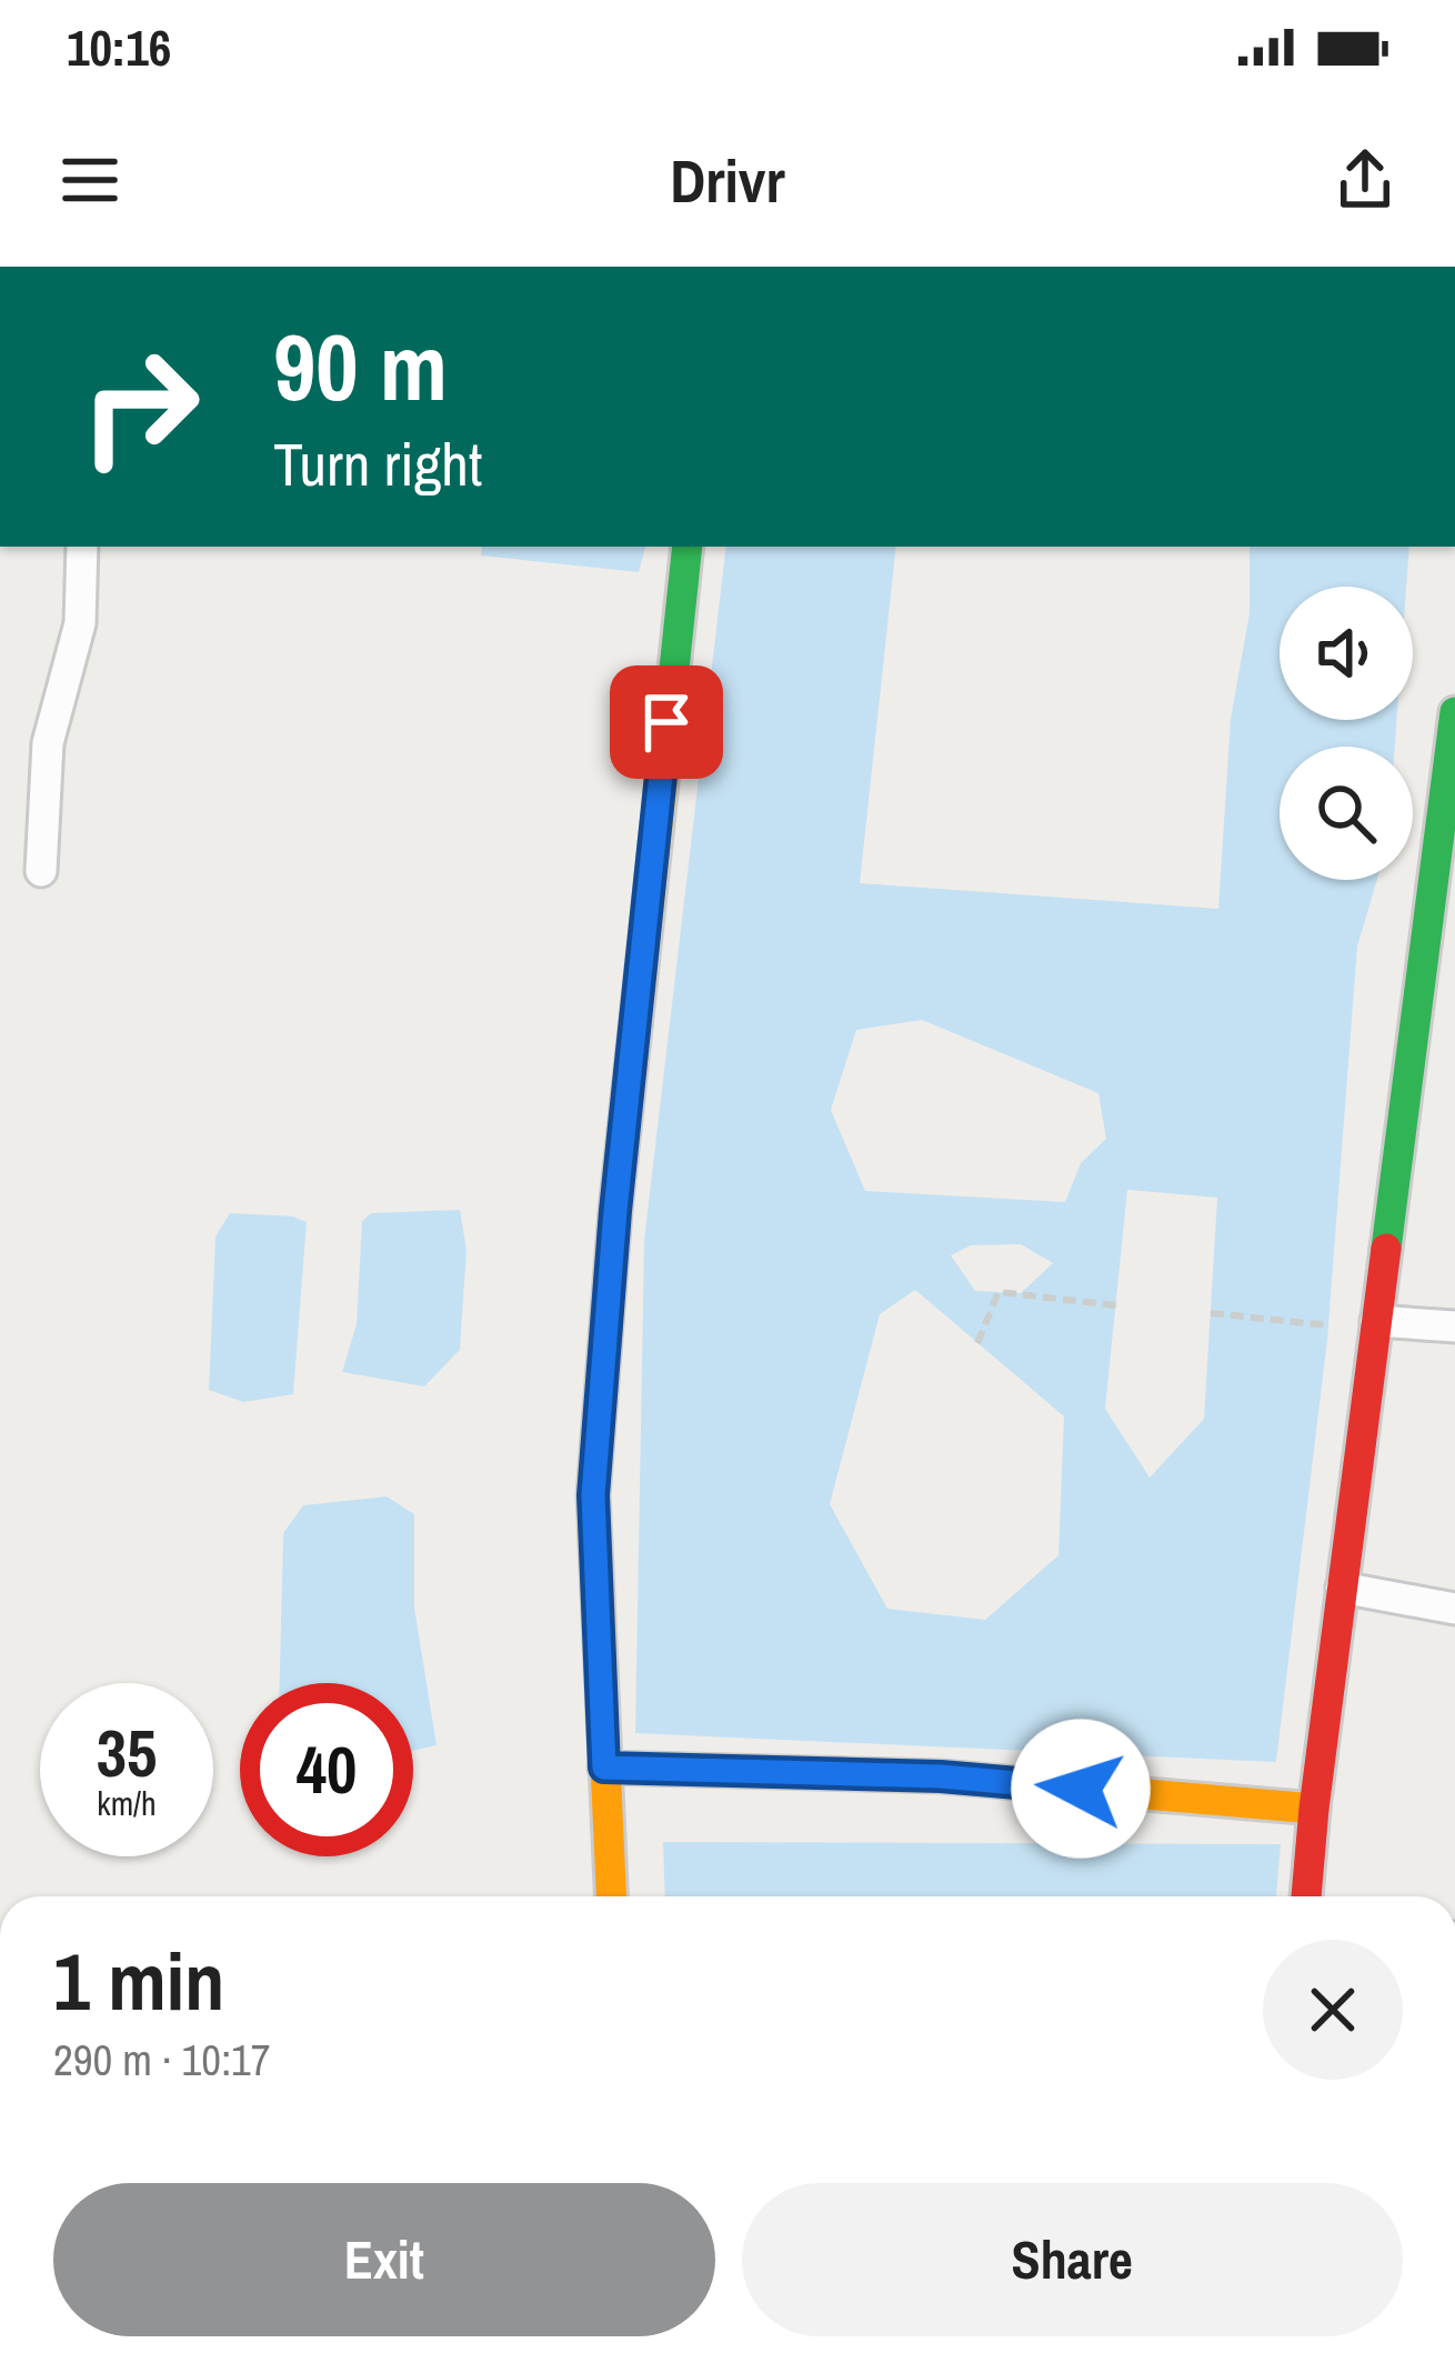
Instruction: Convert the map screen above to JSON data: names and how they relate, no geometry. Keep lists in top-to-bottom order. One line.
{"page":{"status":"10:16","header":"Drivr","turn":["90 m","Turn right"],"speed":"35 km/h","limit":"40","heading":["1 min","290 m · 10:17"],"buttons":["Exit","Share"]}}
